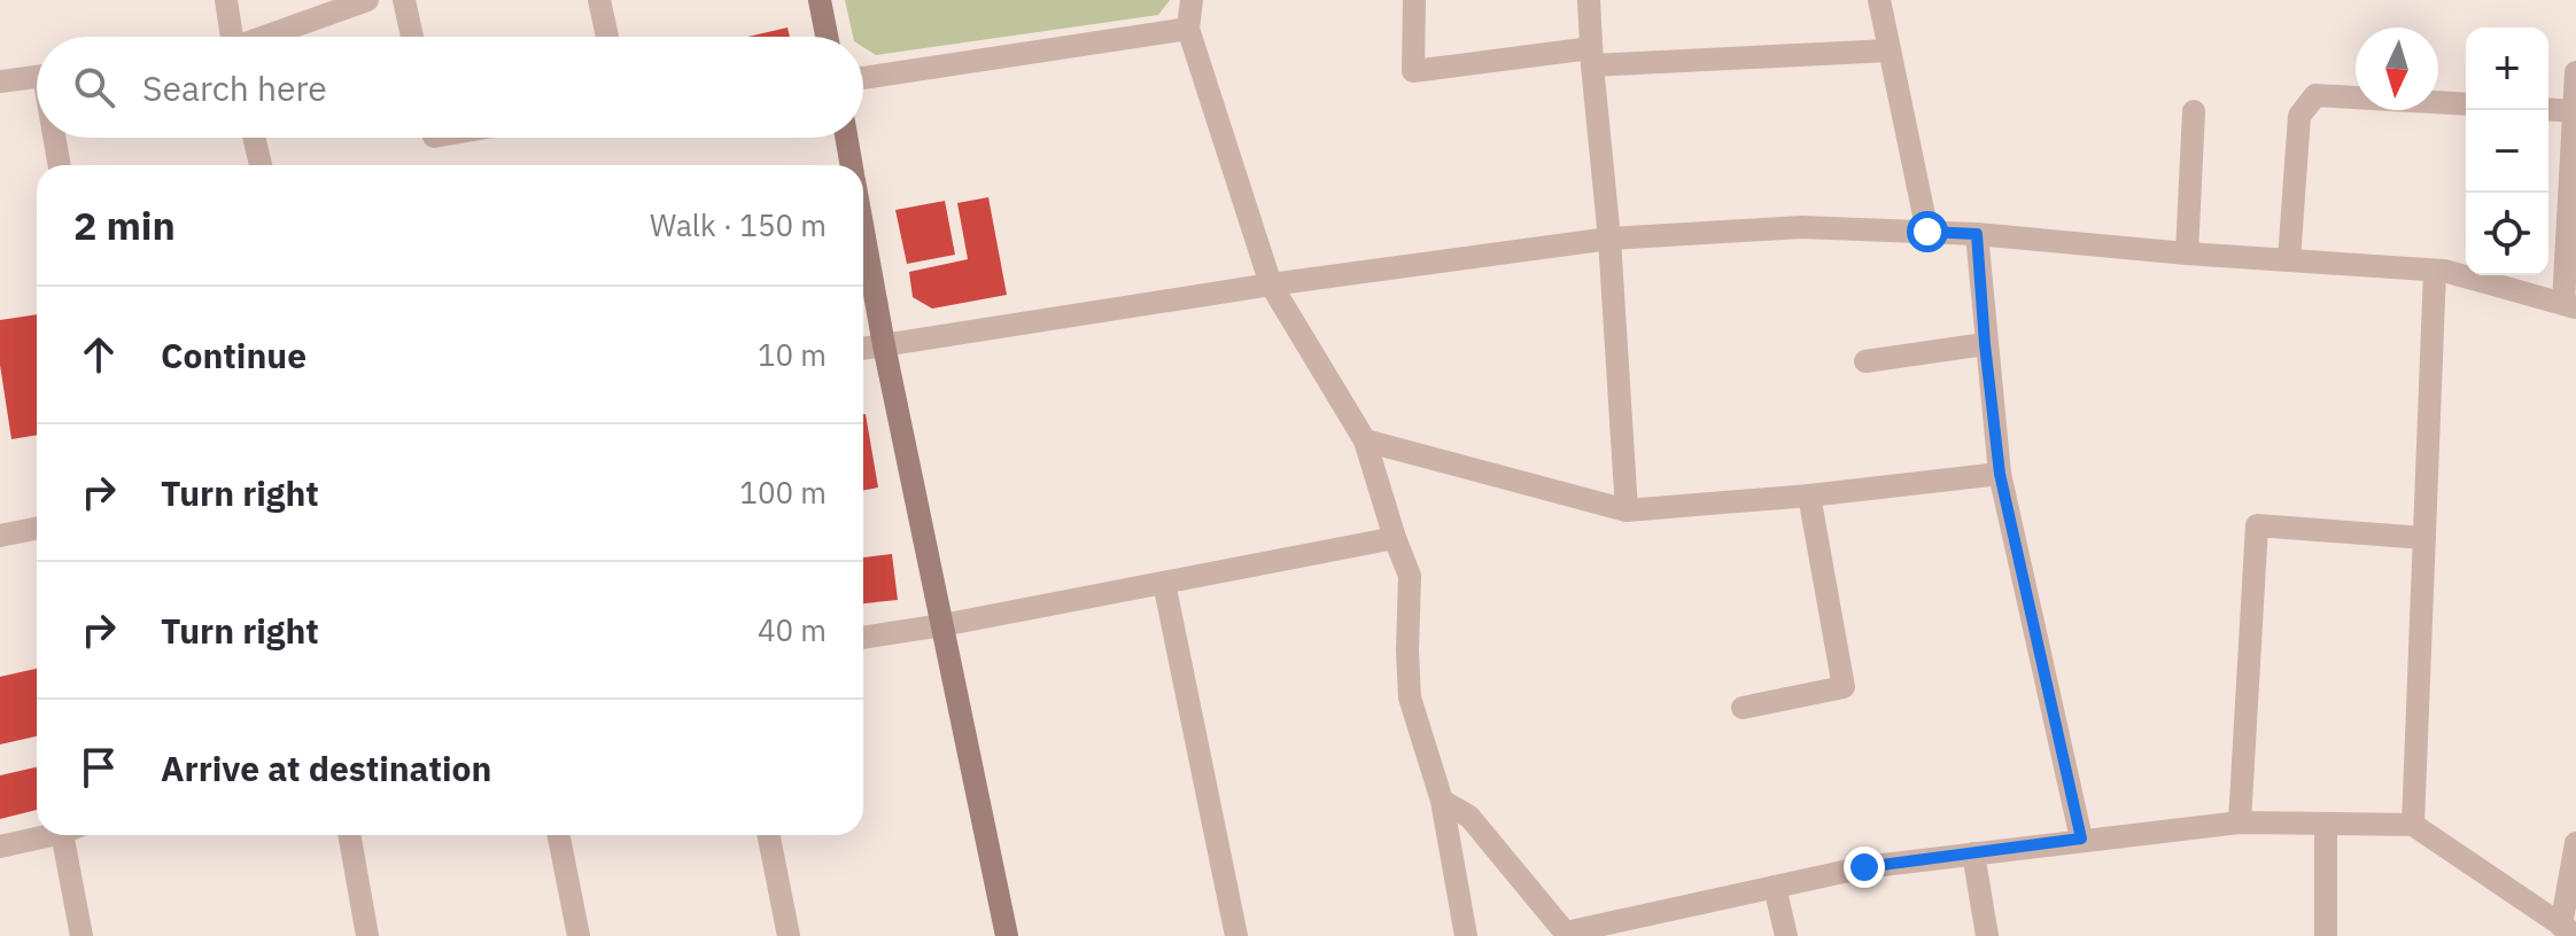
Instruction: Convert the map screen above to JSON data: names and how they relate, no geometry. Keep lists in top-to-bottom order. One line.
{"north":"bottom","page":{"map_buttons":["+","−"],"search":"Search here","heading":["2 min","Walk · 150 m"],"list":[["Continue","10 m"],["Turn right","100 m"],["Turn right","40 m"],"Arrive at destination"]}}
